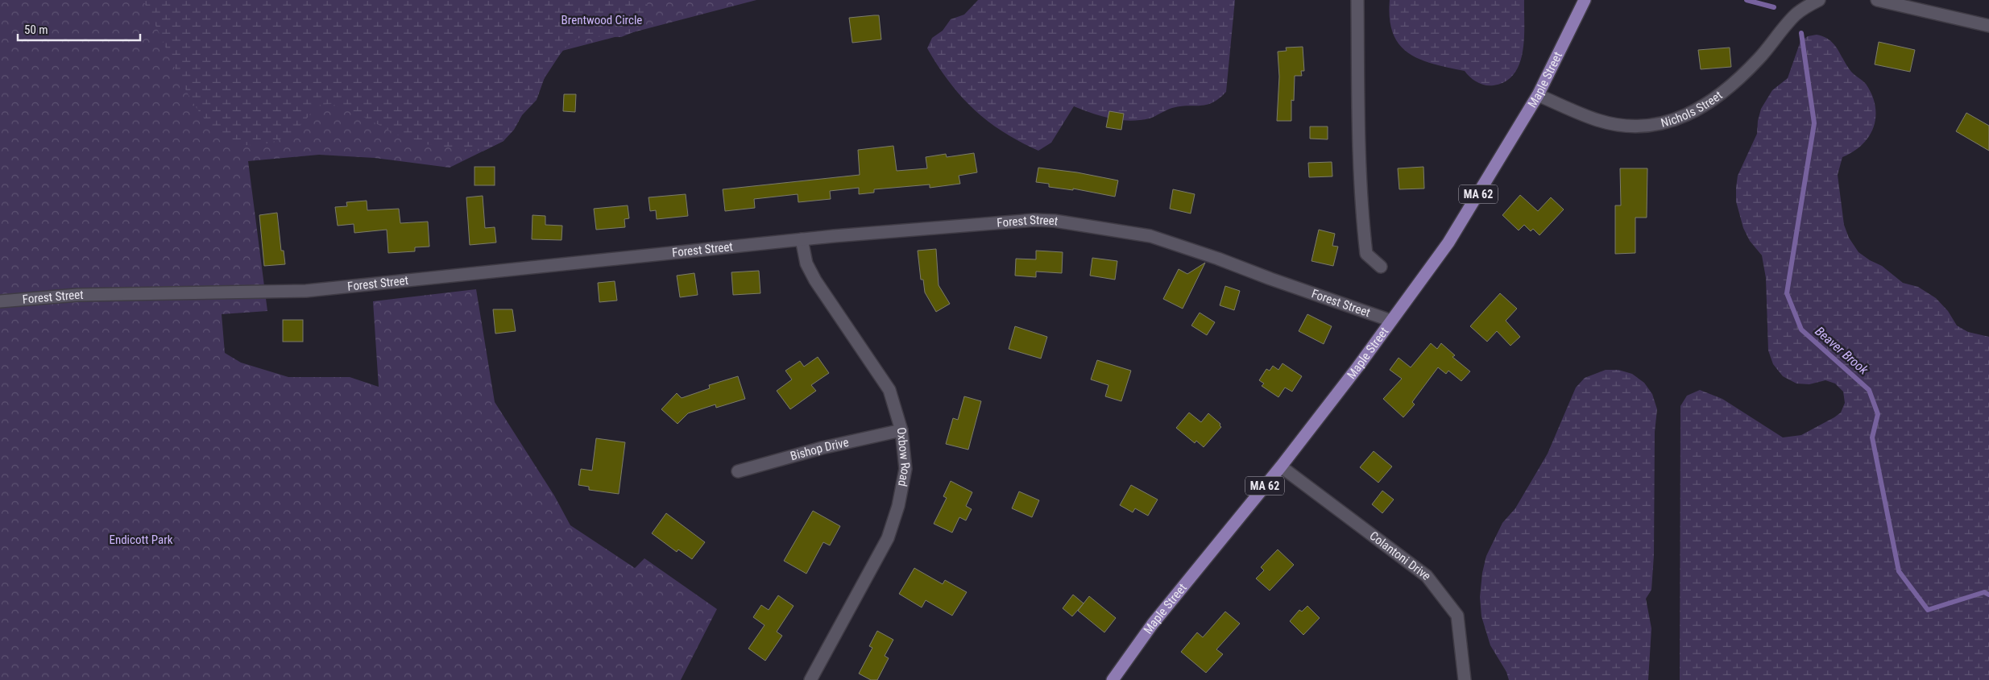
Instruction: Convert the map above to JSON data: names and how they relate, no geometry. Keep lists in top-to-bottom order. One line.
{"streets":{"main road":["Maple Street","MA 62"],"street":["Nichols Street","Forest Street","Bishop Drive","Oxbow Road","Colantoni Drive"]},"crossings":[["Maple Street","Nichols Street"],["Maple Street","Forest Street"],["Maple Street","Colantoni Drive"],["Forest Street","Oxbow Road"],["Bishop Drive","Oxbow Road"]],"water":["Beaver Brook"],"parks":["Brentwood Circle","Endicott Park"],"scale_bar":"50 m"}
